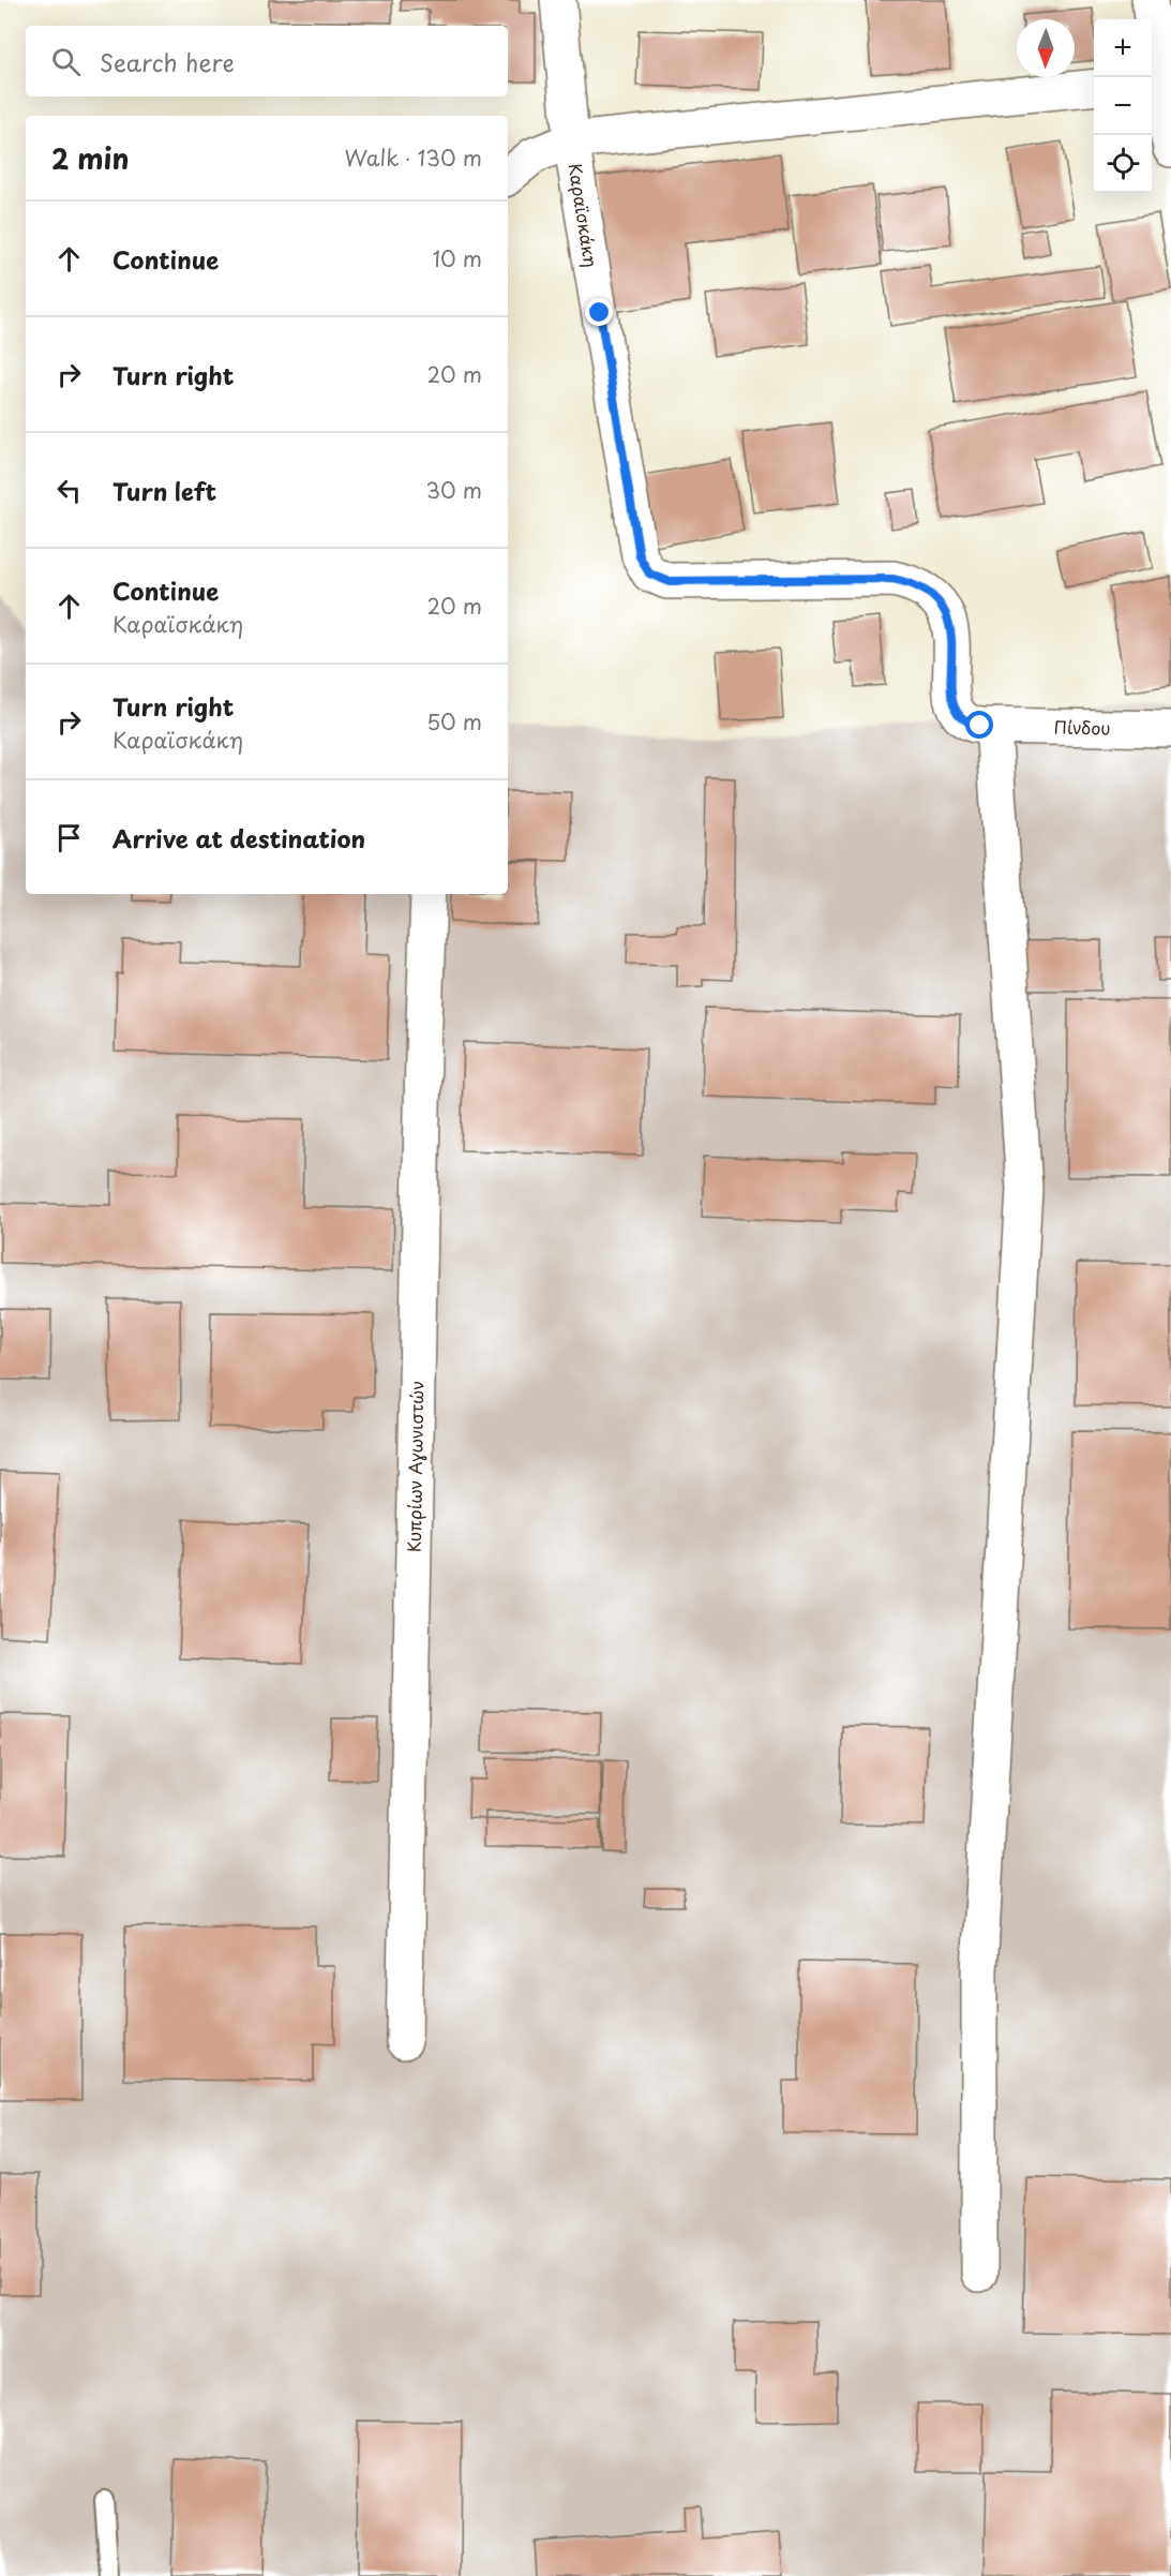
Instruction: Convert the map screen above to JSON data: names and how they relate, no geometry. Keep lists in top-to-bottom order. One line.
{"streets":{"street":["Καραϊσκάκη","Πίνδου","Κυπρίων Αγωνιστών"]},"crossings":[["Καραϊσκάκη","Πίνδου"]],"north":"bottom","page":{"map_buttons":["+","−"],"search":"Search here","heading":["2 min","Walk · 130 m"],"list":[["Continue","10 m"],["Turn right","20 m"],["Turn left","30 m"],["Continue","Καραϊσκάκη","20 m"],["Turn right","Καραϊσκάκη","50 m"],"Arrive at destination"]}}
